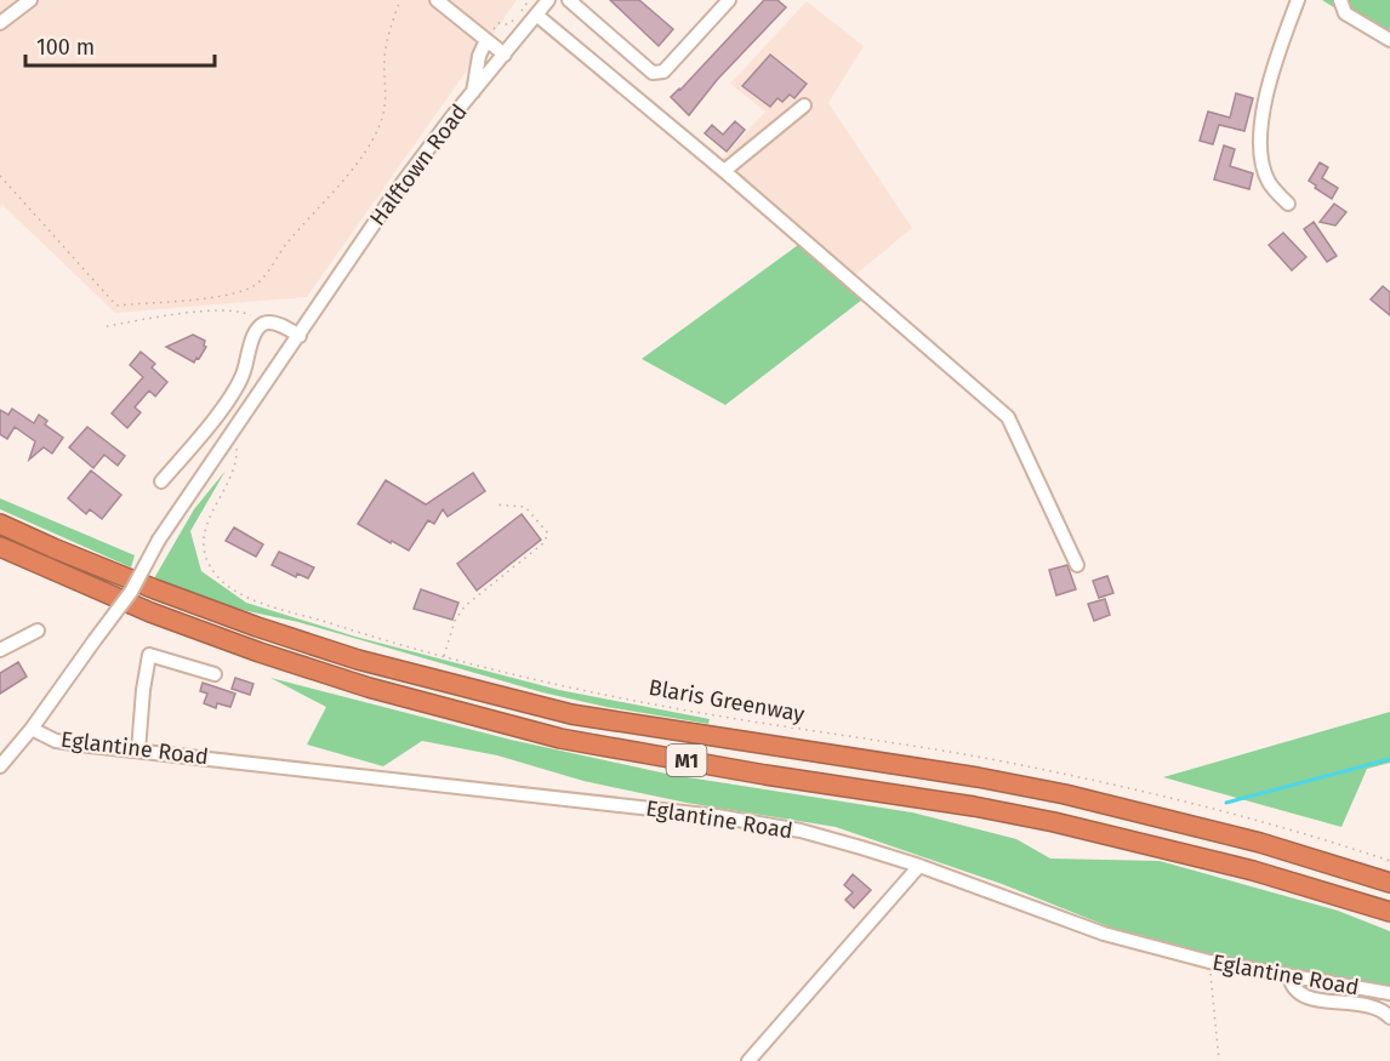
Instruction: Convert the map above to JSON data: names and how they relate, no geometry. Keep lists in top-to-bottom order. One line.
{"streets":{"highway":["M1"],"street":["Halftown Road","Eglantine Road"],"path":["Blaris Greenway"]},"crossings":[["Halftown Road","Blaris Greenway"],["Halftown Road","Eglantine Road"]],"scale_bar":"100 m"}
